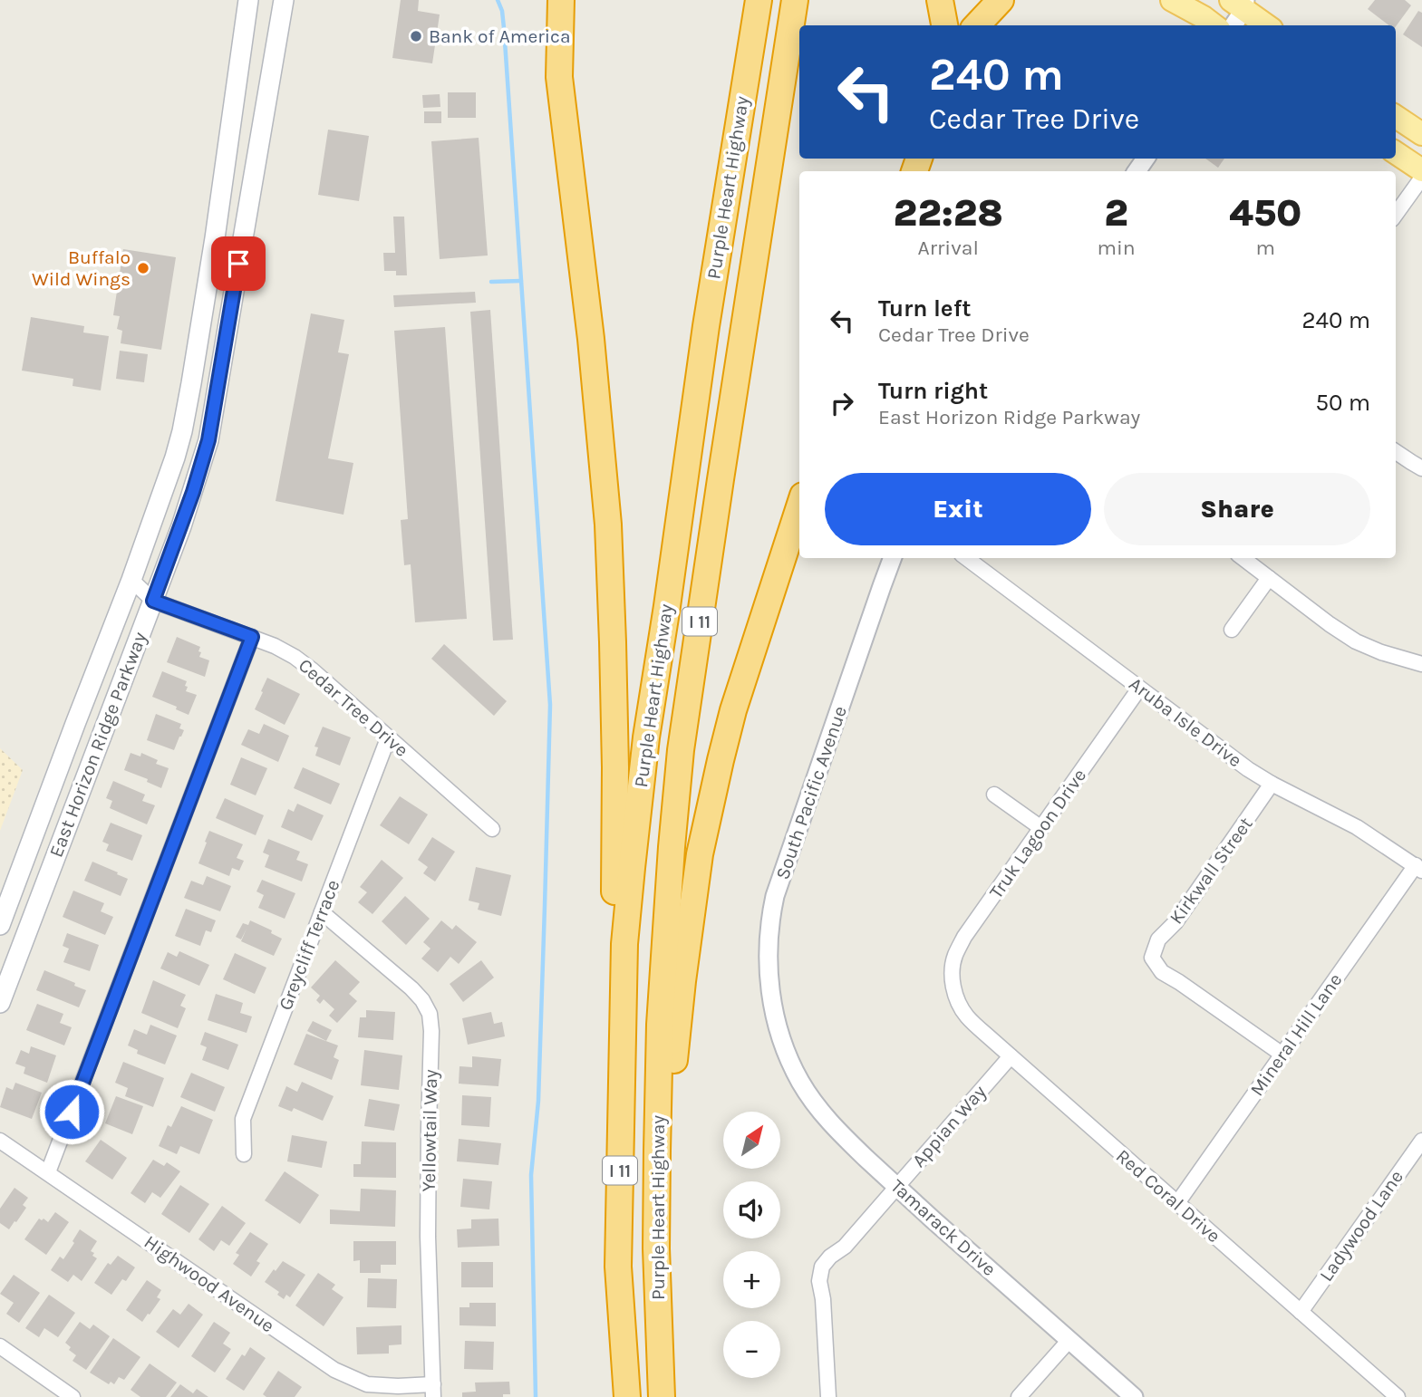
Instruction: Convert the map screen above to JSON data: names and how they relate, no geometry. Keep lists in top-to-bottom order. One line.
{"streets":{"highway":["Purple Heart Highway","I 11"],"main road":["East Horizon Ridge Parkway"],"street":["Cedar Tree Drive","Aruba Isle Drive","South Pacific Avenue","Truk Lagoon Drive","Kirkwall Street","Greycliff Terrace","Mineral Hill Lane","Appian Way","Yellowtail Way","Red Coral Drive","Ladywood Lane","Tamarack Drive","Highwood Avenue"]},"crossings":[["Cedar Tree Drive","East Horizon Ridge Parkway"],["Cedar Tree Drive","Greycliff Terrace"],["Aruba Isle Drive","Truk Lagoon Drive"],["Aruba Isle Drive","Kirkwall Street"],["Aruba Isle Drive","Mineral Hill Lane"],["South Pacific Avenue","Tamarack Drive"],["Truk Lagoon Drive","Red Coral Drive"],["Kirkwall Street","Mineral Hill Lane"],["Greycliff Terrace","Yellowtail Way"],["Mineral Hill Lane","Red Coral Drive"],["Appian Way","Red Coral Drive"],["Appian Way","Tamarack Drive"],["Yellowtail Way","Highwood Avenue"],["Red Coral Drive","Ladywood Lane"]],"places":["Bank of America","Buffalo Wild Wings"],"north":"top right","page":{"turn":["240 m","Cedar Tree Drive"],"eta":["22:28","Arrival","2","min","450","m"],"list":[{"name":"Turn left","note":"Cedar Tree Drive","value":"240 m"},{"name":"Turn right","note":"East Horizon Ridge Parkway","value":"50 m"}],"buttons":["Exit","Share"],"map_buttons":["+","−"]}}
